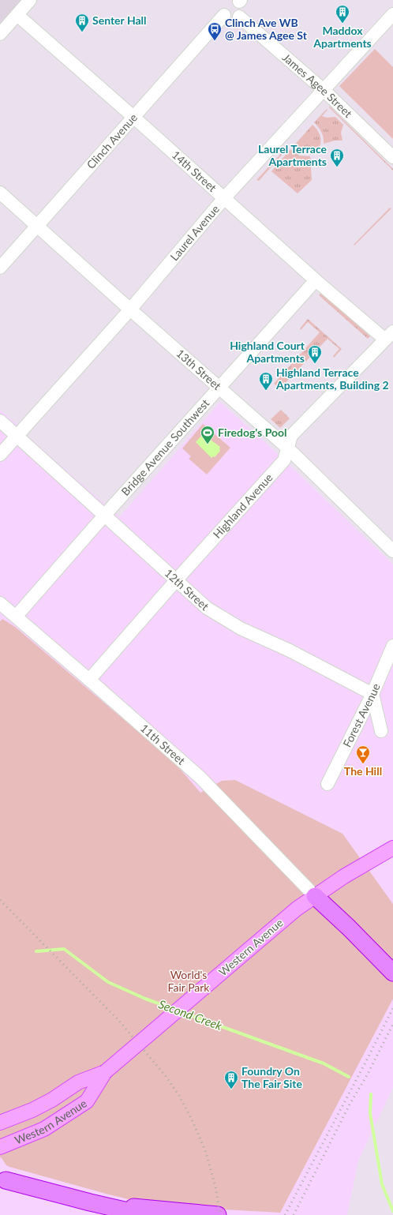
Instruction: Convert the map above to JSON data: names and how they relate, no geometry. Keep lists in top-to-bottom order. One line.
{"streets":{"main road":["Western Avenue"],"street":["James Agee Street","Clinch Avenue","14th Street","Laurel Avenue","13th Street","Bridge Avenue Southwest","Highland Avenue","12th Street","Forest Avenue","11th Street"]},"crossings":[["James Agee Street","Laurel Avenue"],["Clinch Avenue","14th Street"],["Clinch Avenue","13th Street"],["14th Street","Laurel Avenue"],["14th Street","Bridge Avenue Southwest"],["14th Street","Highland Avenue"],["Laurel Avenue","13th Street"],["Laurel Avenue","12th Street"],["13th Street","Bridge Avenue Southwest"],["13th Street","Highland Avenue"],["Bridge Avenue Southwest","12th Street"],["Bridge Avenue Southwest","11th Street"],["Highland Avenue","12th Street"],["Highland Avenue","11th Street"],["12th Street","Forest Avenue"],["11th Street","Western Avenue"]],"water":["Second Creek"],"parks":["World's Fair Park"],"places":{"building":["Maddox Apartments","Senter Hall","Laurel Terrace Apartments","Highland Court Apartments","Highland Terrace Apartments, Building 2","Foundry On The Fair Site"],"bus stop":["Clinch Ave WB @ James Agee St"],"sports":["Firedog's Pool"],"bar":["The Hill"]}}
